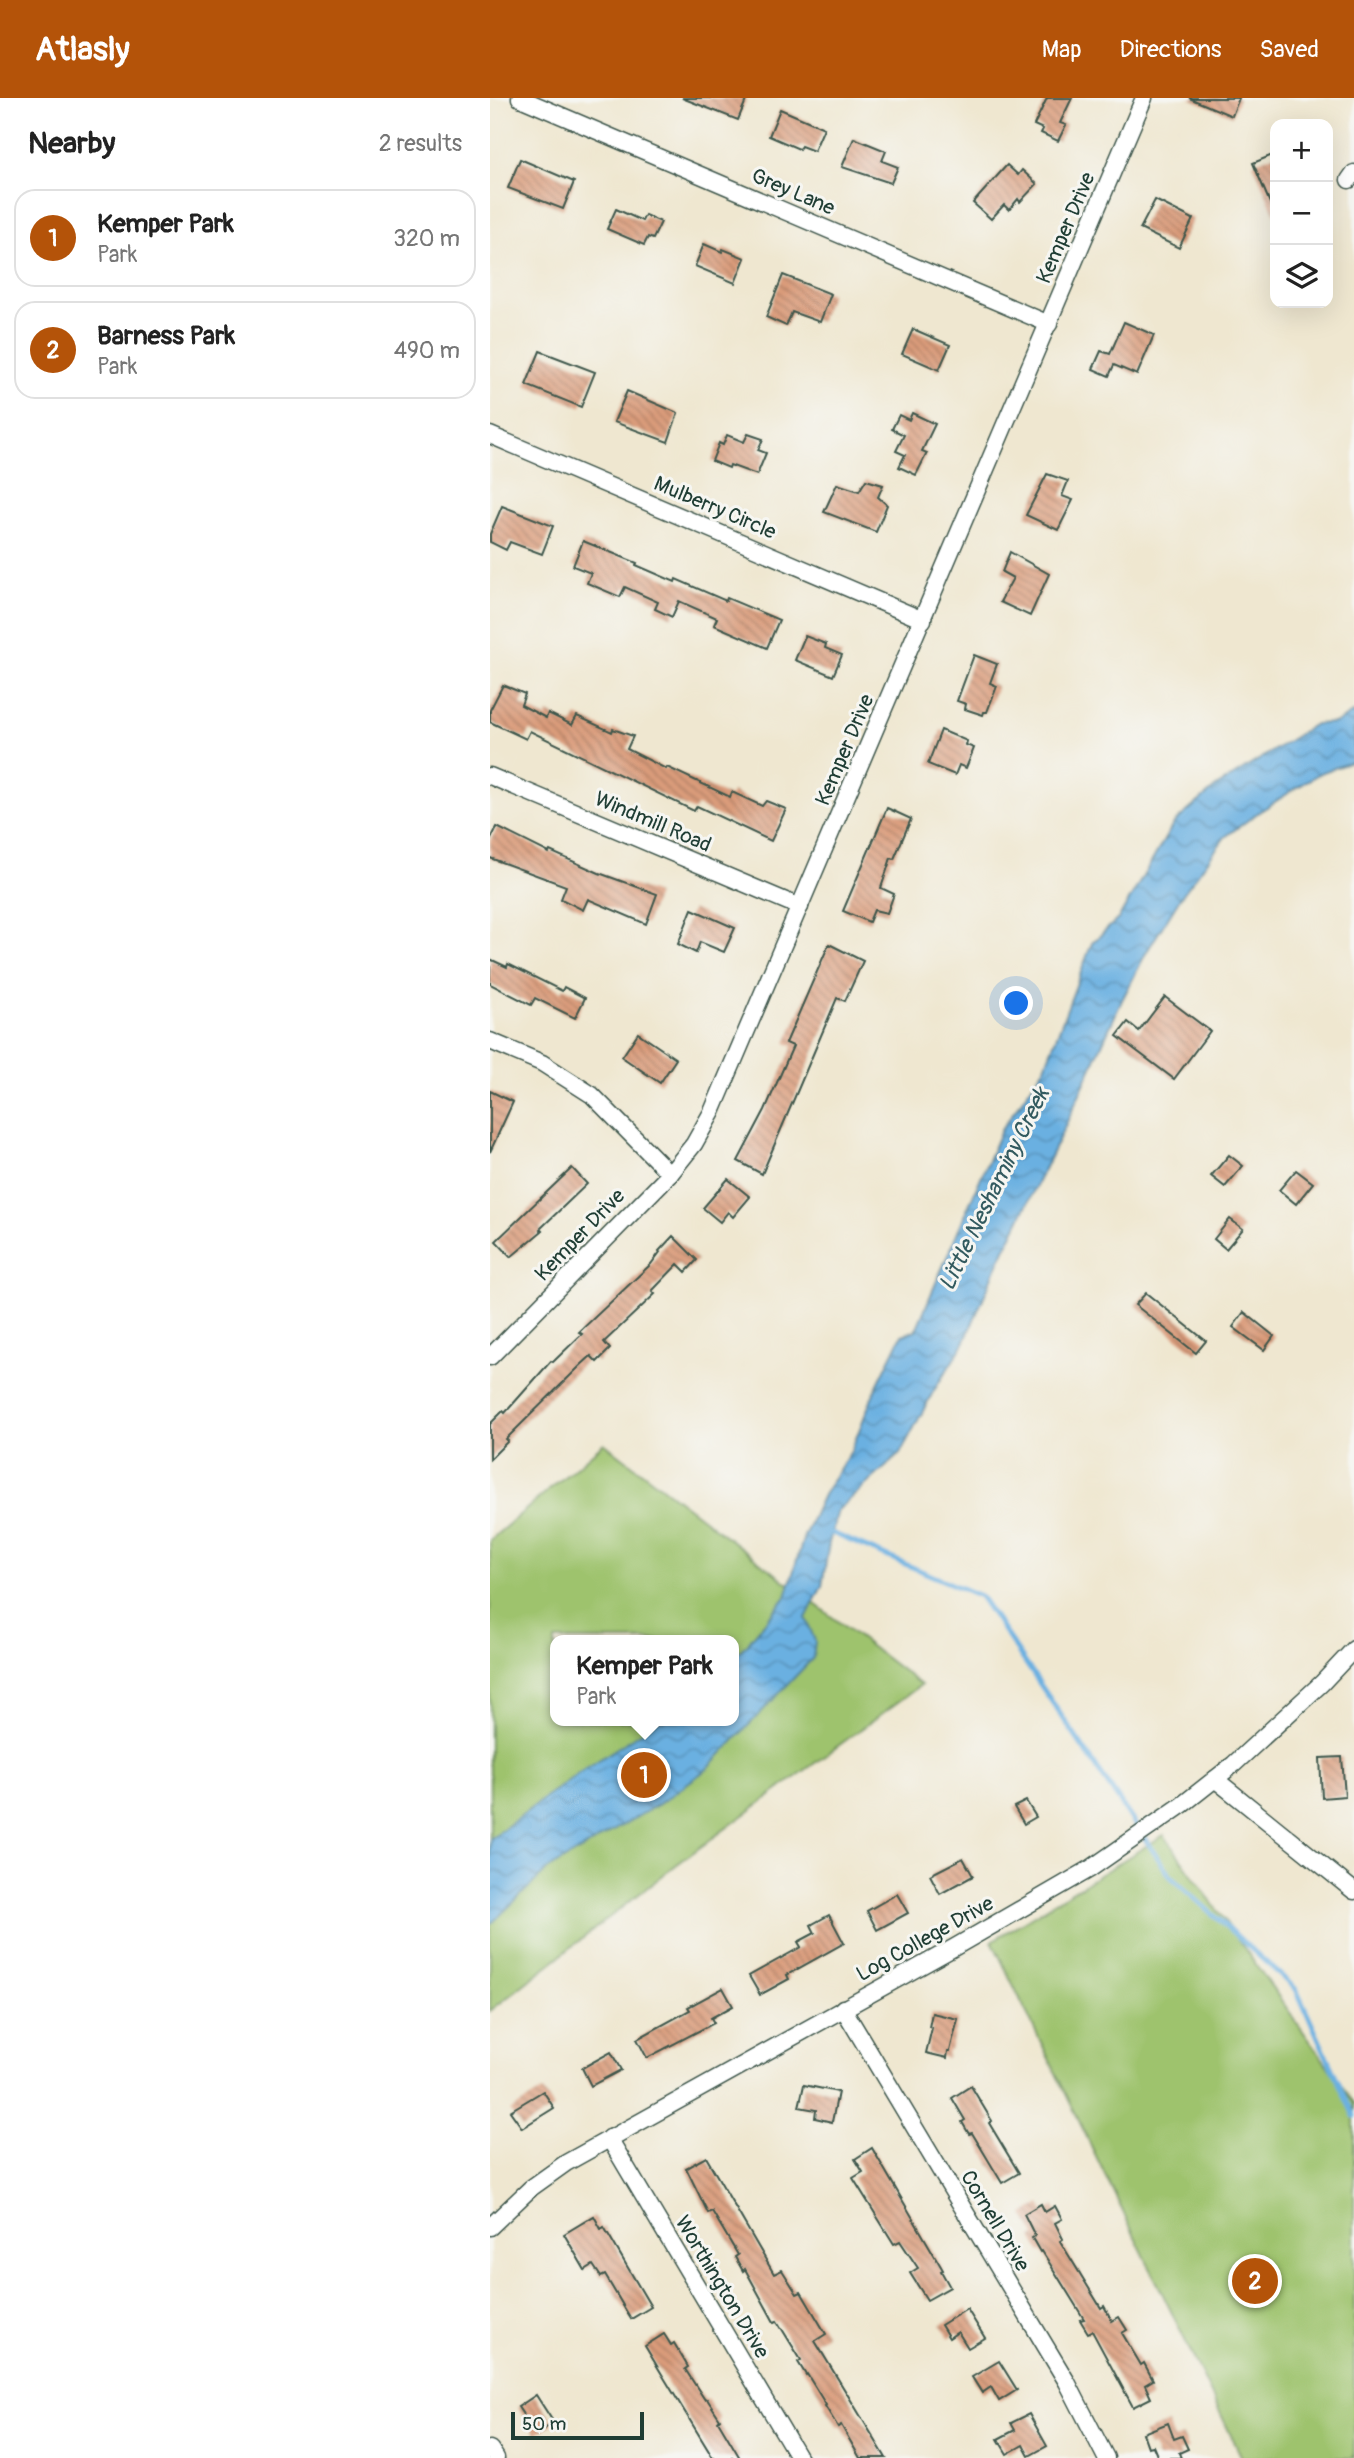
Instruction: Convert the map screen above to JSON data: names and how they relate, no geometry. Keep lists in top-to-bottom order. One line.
{"streets":{"street":["Grey Lane","Kemper Drive","Mulberry Circle","Windmill Road","Log College Drive","Cornell Drive","Worthington Drive"]},"crossings":[["Grey Lane","Kemper Drive"],["Kemper Drive","Mulberry Circle"],["Kemper Drive","Windmill Road"],["Log College Drive","Cornell Drive"],["Log College Drive","Worthington Drive"]],"water":["Little Neshaminy Creek"],"scale_bar":"50 m","page":{"header":"Atlasly","nav":["Map","Directions","Saved"],"heading":["Nearby","2 results"],"map_buttons":["+","−"],"list":[{"mark":"1","name":"Kemper Park","note":"Park","value":"320 m"},{"mark":"2","name":"Barness Park","note":"Park","value":"490 m"}],"popup":["Kemper Park","Park"],"pins":["1","2"],"scale":"50 m"}}
